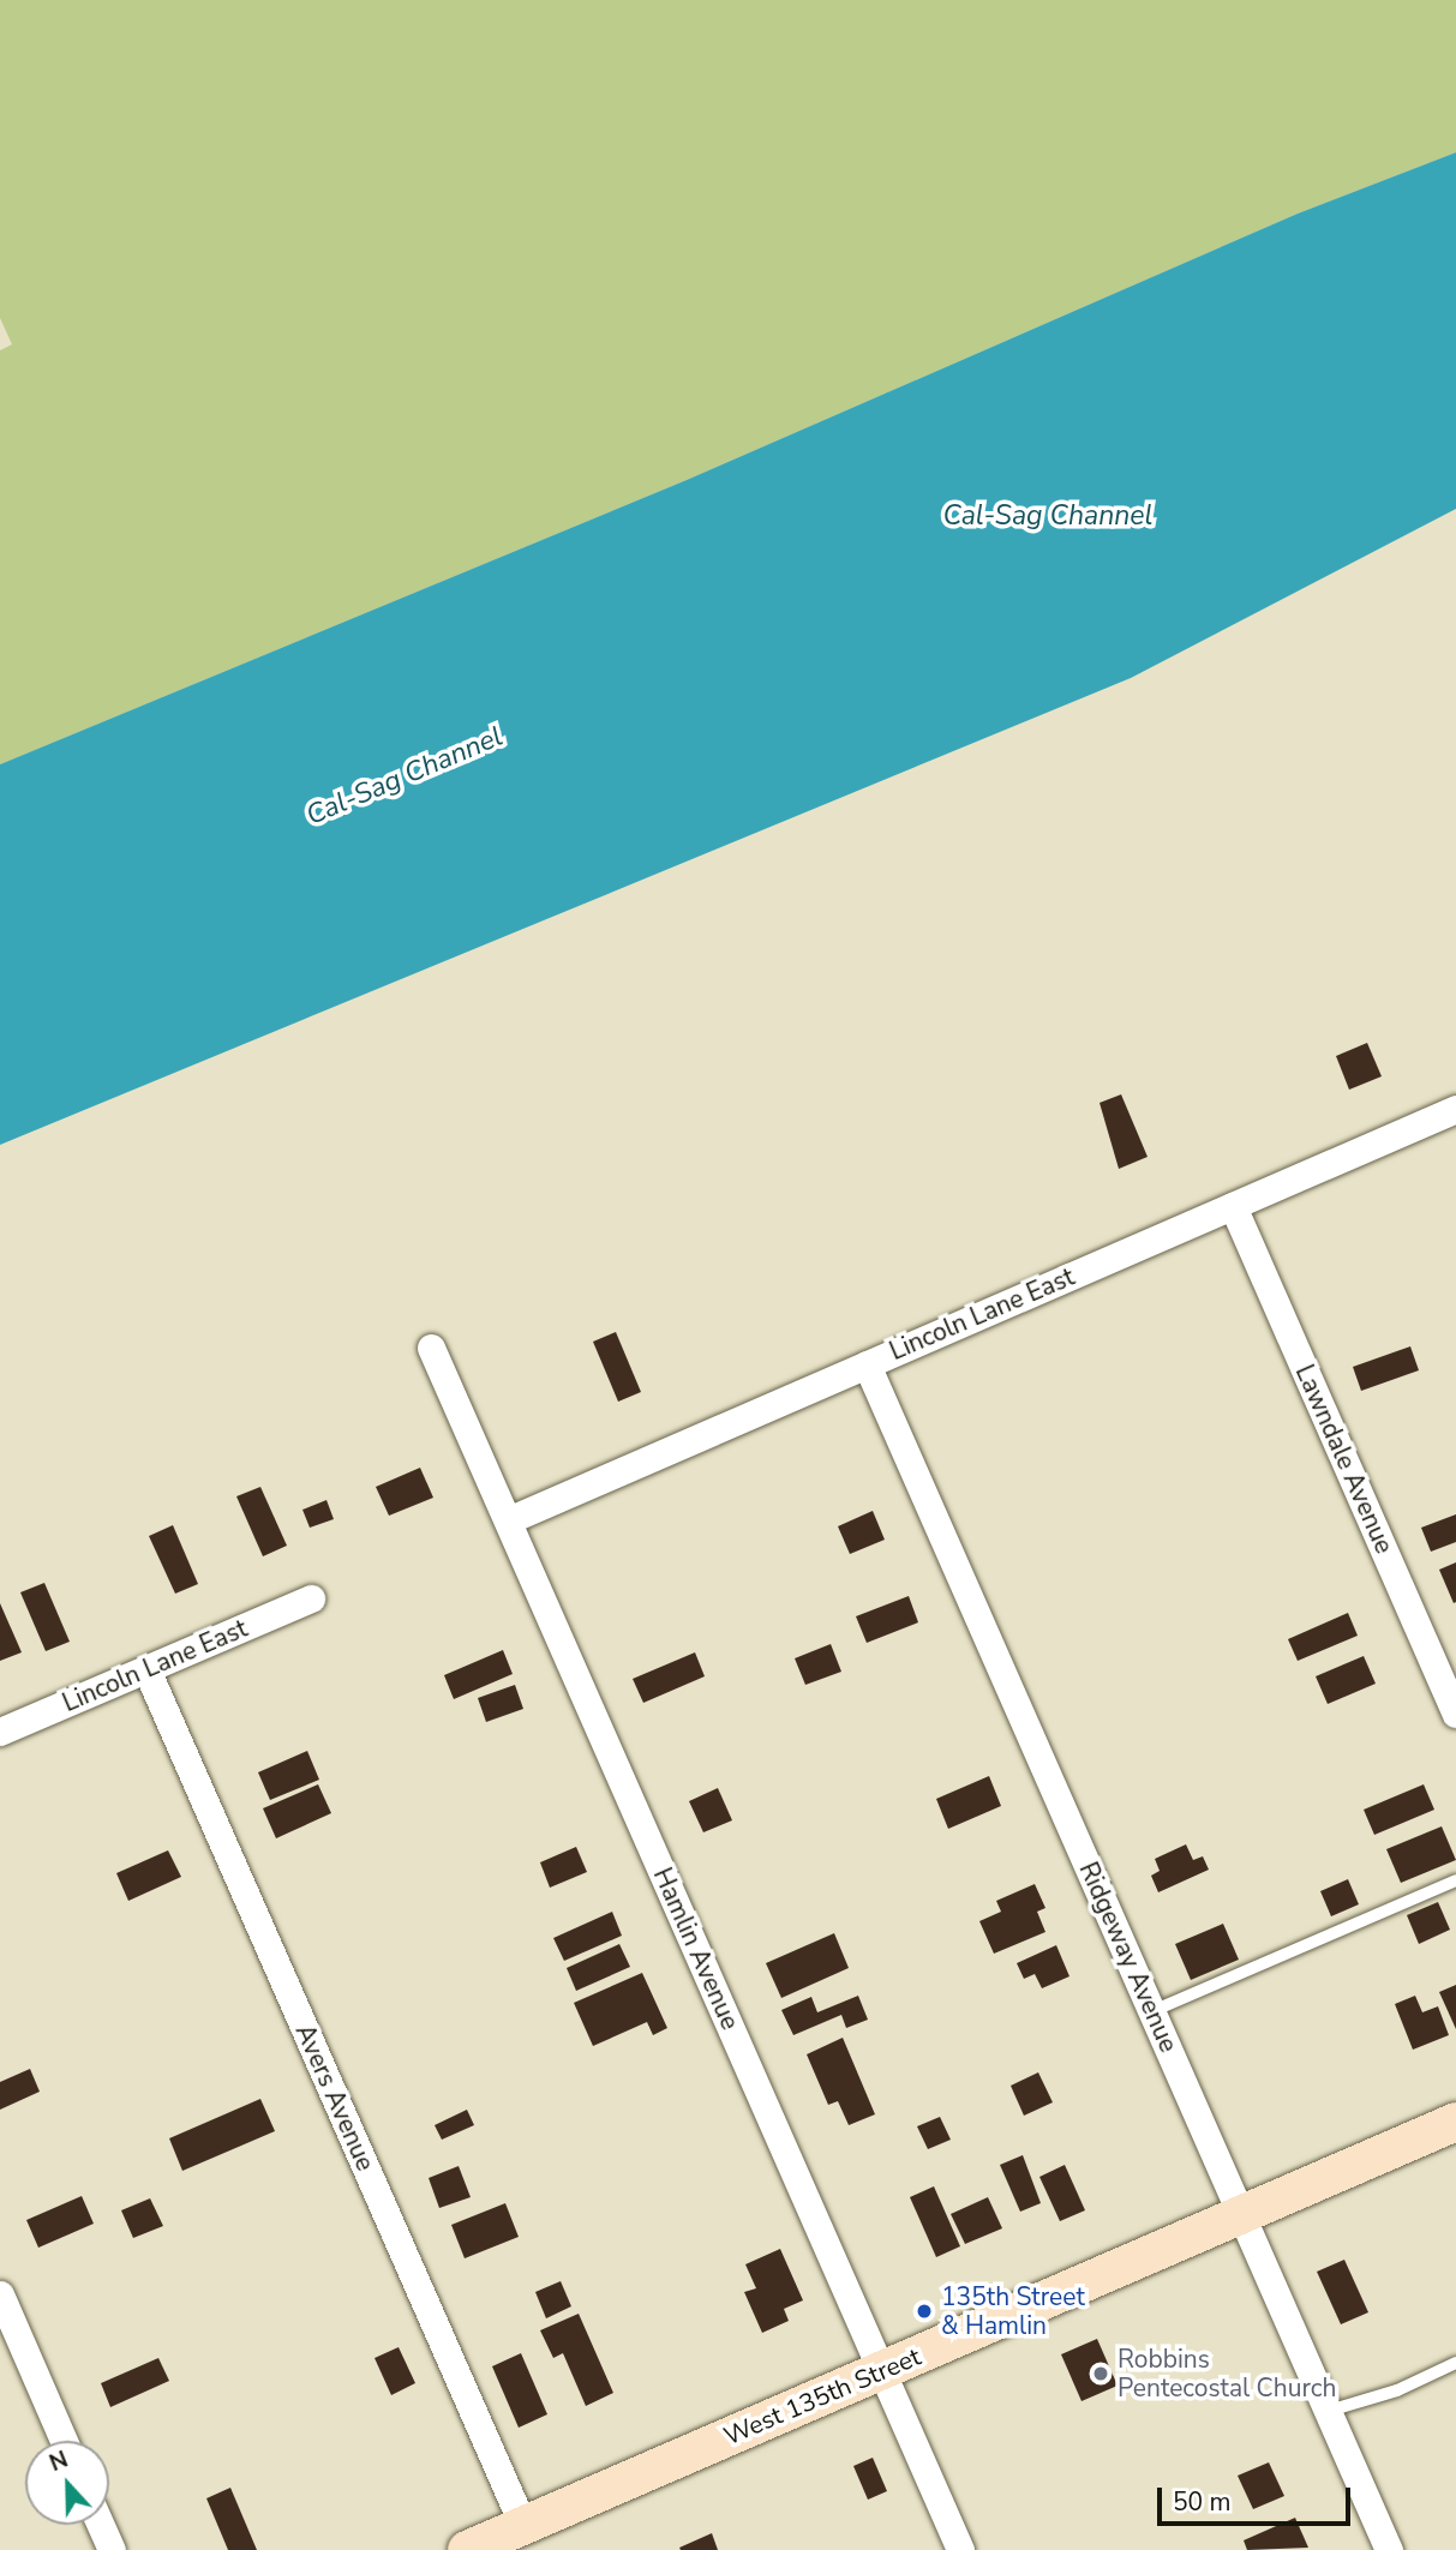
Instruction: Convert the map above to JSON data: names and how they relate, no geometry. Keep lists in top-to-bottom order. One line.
{"streets":{"street":["Lincoln Lane East","Lawndale Avenue","Hamlin Avenue","Ridgeway Avenue","Avers Avenue","West 135th Street"]},"crossings":[["Lincoln Lane East","Lawndale Avenue"],["Lincoln Lane East","Hamlin Avenue"],["Lincoln Lane East","Ridgeway Avenue"],["Lincoln Lane East","Avers Avenue"],["Hamlin Avenue","West 135th Street"],["Ridgeway Avenue","West 135th Street"],["Avers Avenue","West 135th Street"]],"water":["Cal-Sag Channel"],"places":["135th Street & Hamlin","Robbins Pentecostal Church"],"scale_bar":"50 m","north":"top"}
